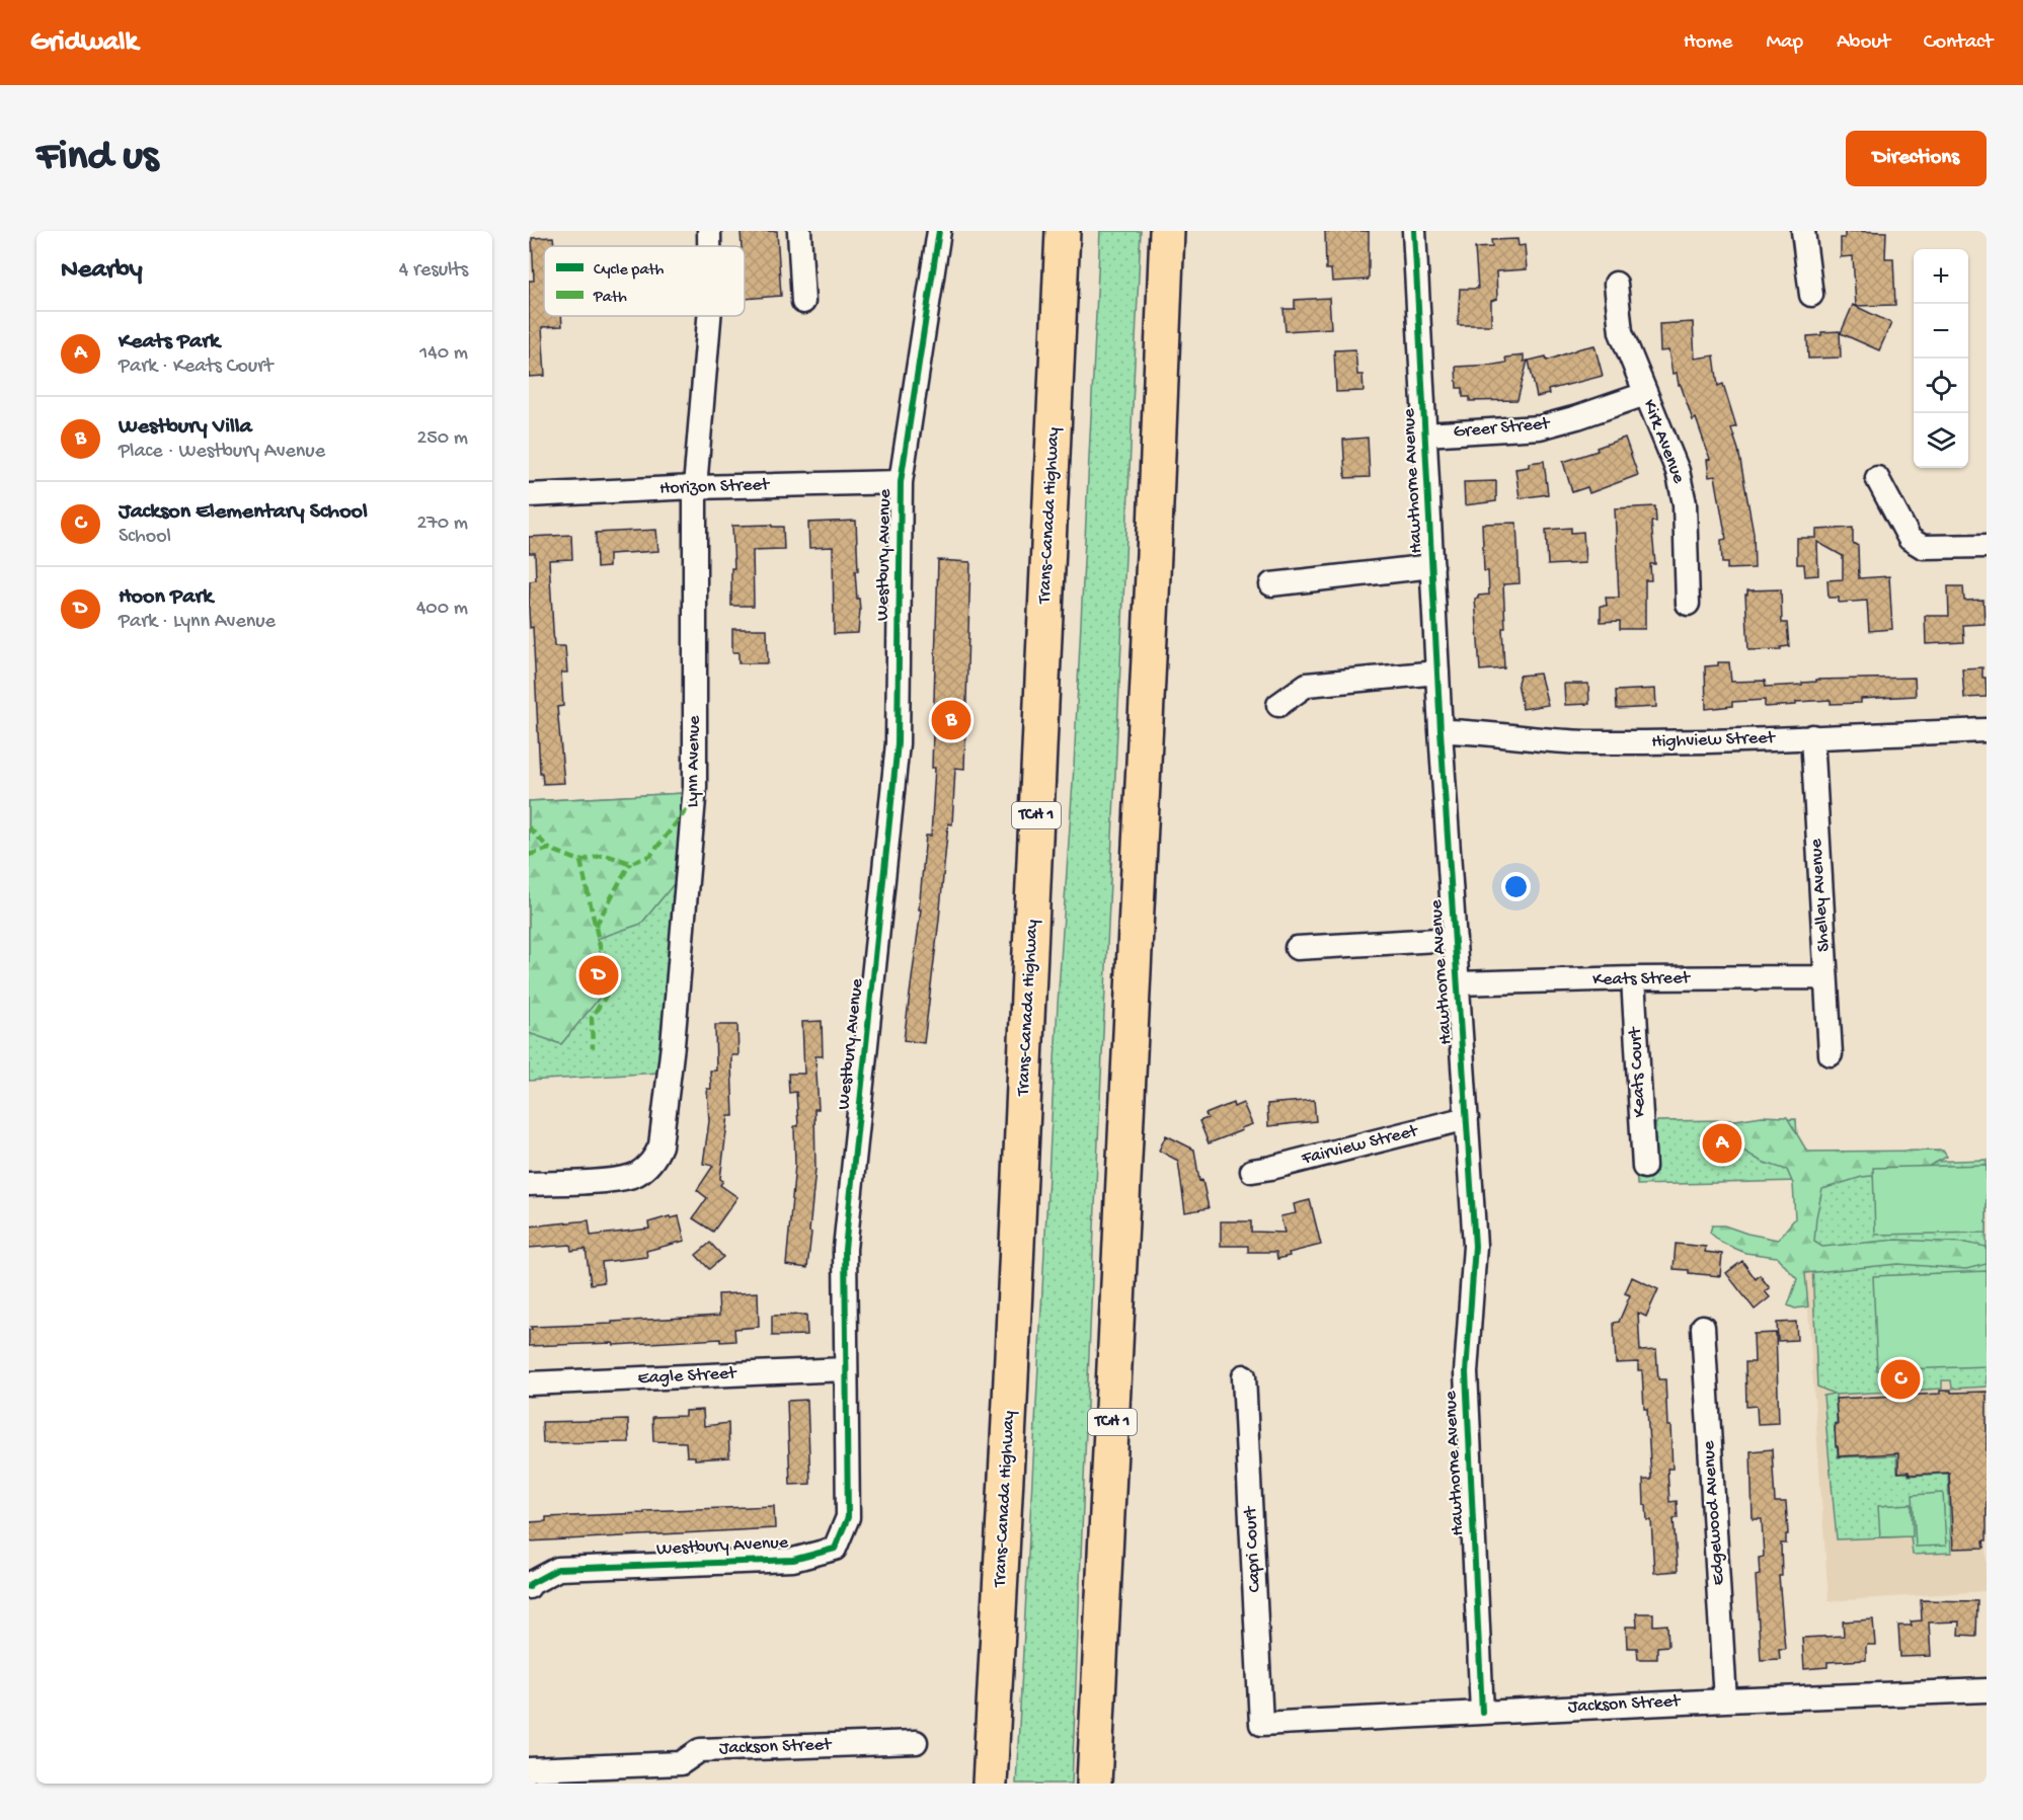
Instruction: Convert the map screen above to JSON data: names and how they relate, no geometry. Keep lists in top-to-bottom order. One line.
{"streets":{"highway":["Trans-Canada Highway","TCH 1"],"street":["Greer Street","Kirk Avenue","Hawthorne Avenue","Horizon Street","Westbury Avenue","Highview Street","Lynn Avenue","Shelley Avenue","Keats Street","Keats Court","Fairview Street","Eagle Street","Edgewood Avenue","Capri Court","Jackson Street"]},"crossings":[["Greer Street","Kirk Avenue"],["Greer Street","Hawthorne Avenue"],["Hawthorne Avenue","Highview Street"],["Hawthorne Avenue","Keats Street"],["Hawthorne Avenue","Fairview Street"],["Hawthorne Avenue","Jackson Street"],["Horizon Street","Westbury Avenue"],["Horizon Street","Lynn Avenue"],["Westbury Avenue","Eagle Street"],["Highview Street","Shelley Avenue"],["Shelley Avenue","Keats Street"],["Keats Street","Keats Court"],["Edgewood Avenue","Jackson Street"],["Capri Court","Jackson Street"]],"legend":["Cycle path","Path"],"page":{"header":"Gridwalk","nav":["Home","Map","About","Contact"],"buttons":"Directions","title":"Find us","heading":["Nearby","4 results"],"map_buttons":["+","−"],"list":[{"mark":"A","name":"Keats Park","note":"Park · Keats Court","value":"140 m"},{"mark":"B","name":"Westbury Villa","note":"Place · Westbury Avenue","value":"250 m"},{"mark":"C","name":"Jackson Elementary School","note":"School","value":"270 m"},{"mark":"D","name":"Hoon Park","note":"Park · Lynn Avenue","value":"400 m"}],"pins":["B","D","A","C"]}}
